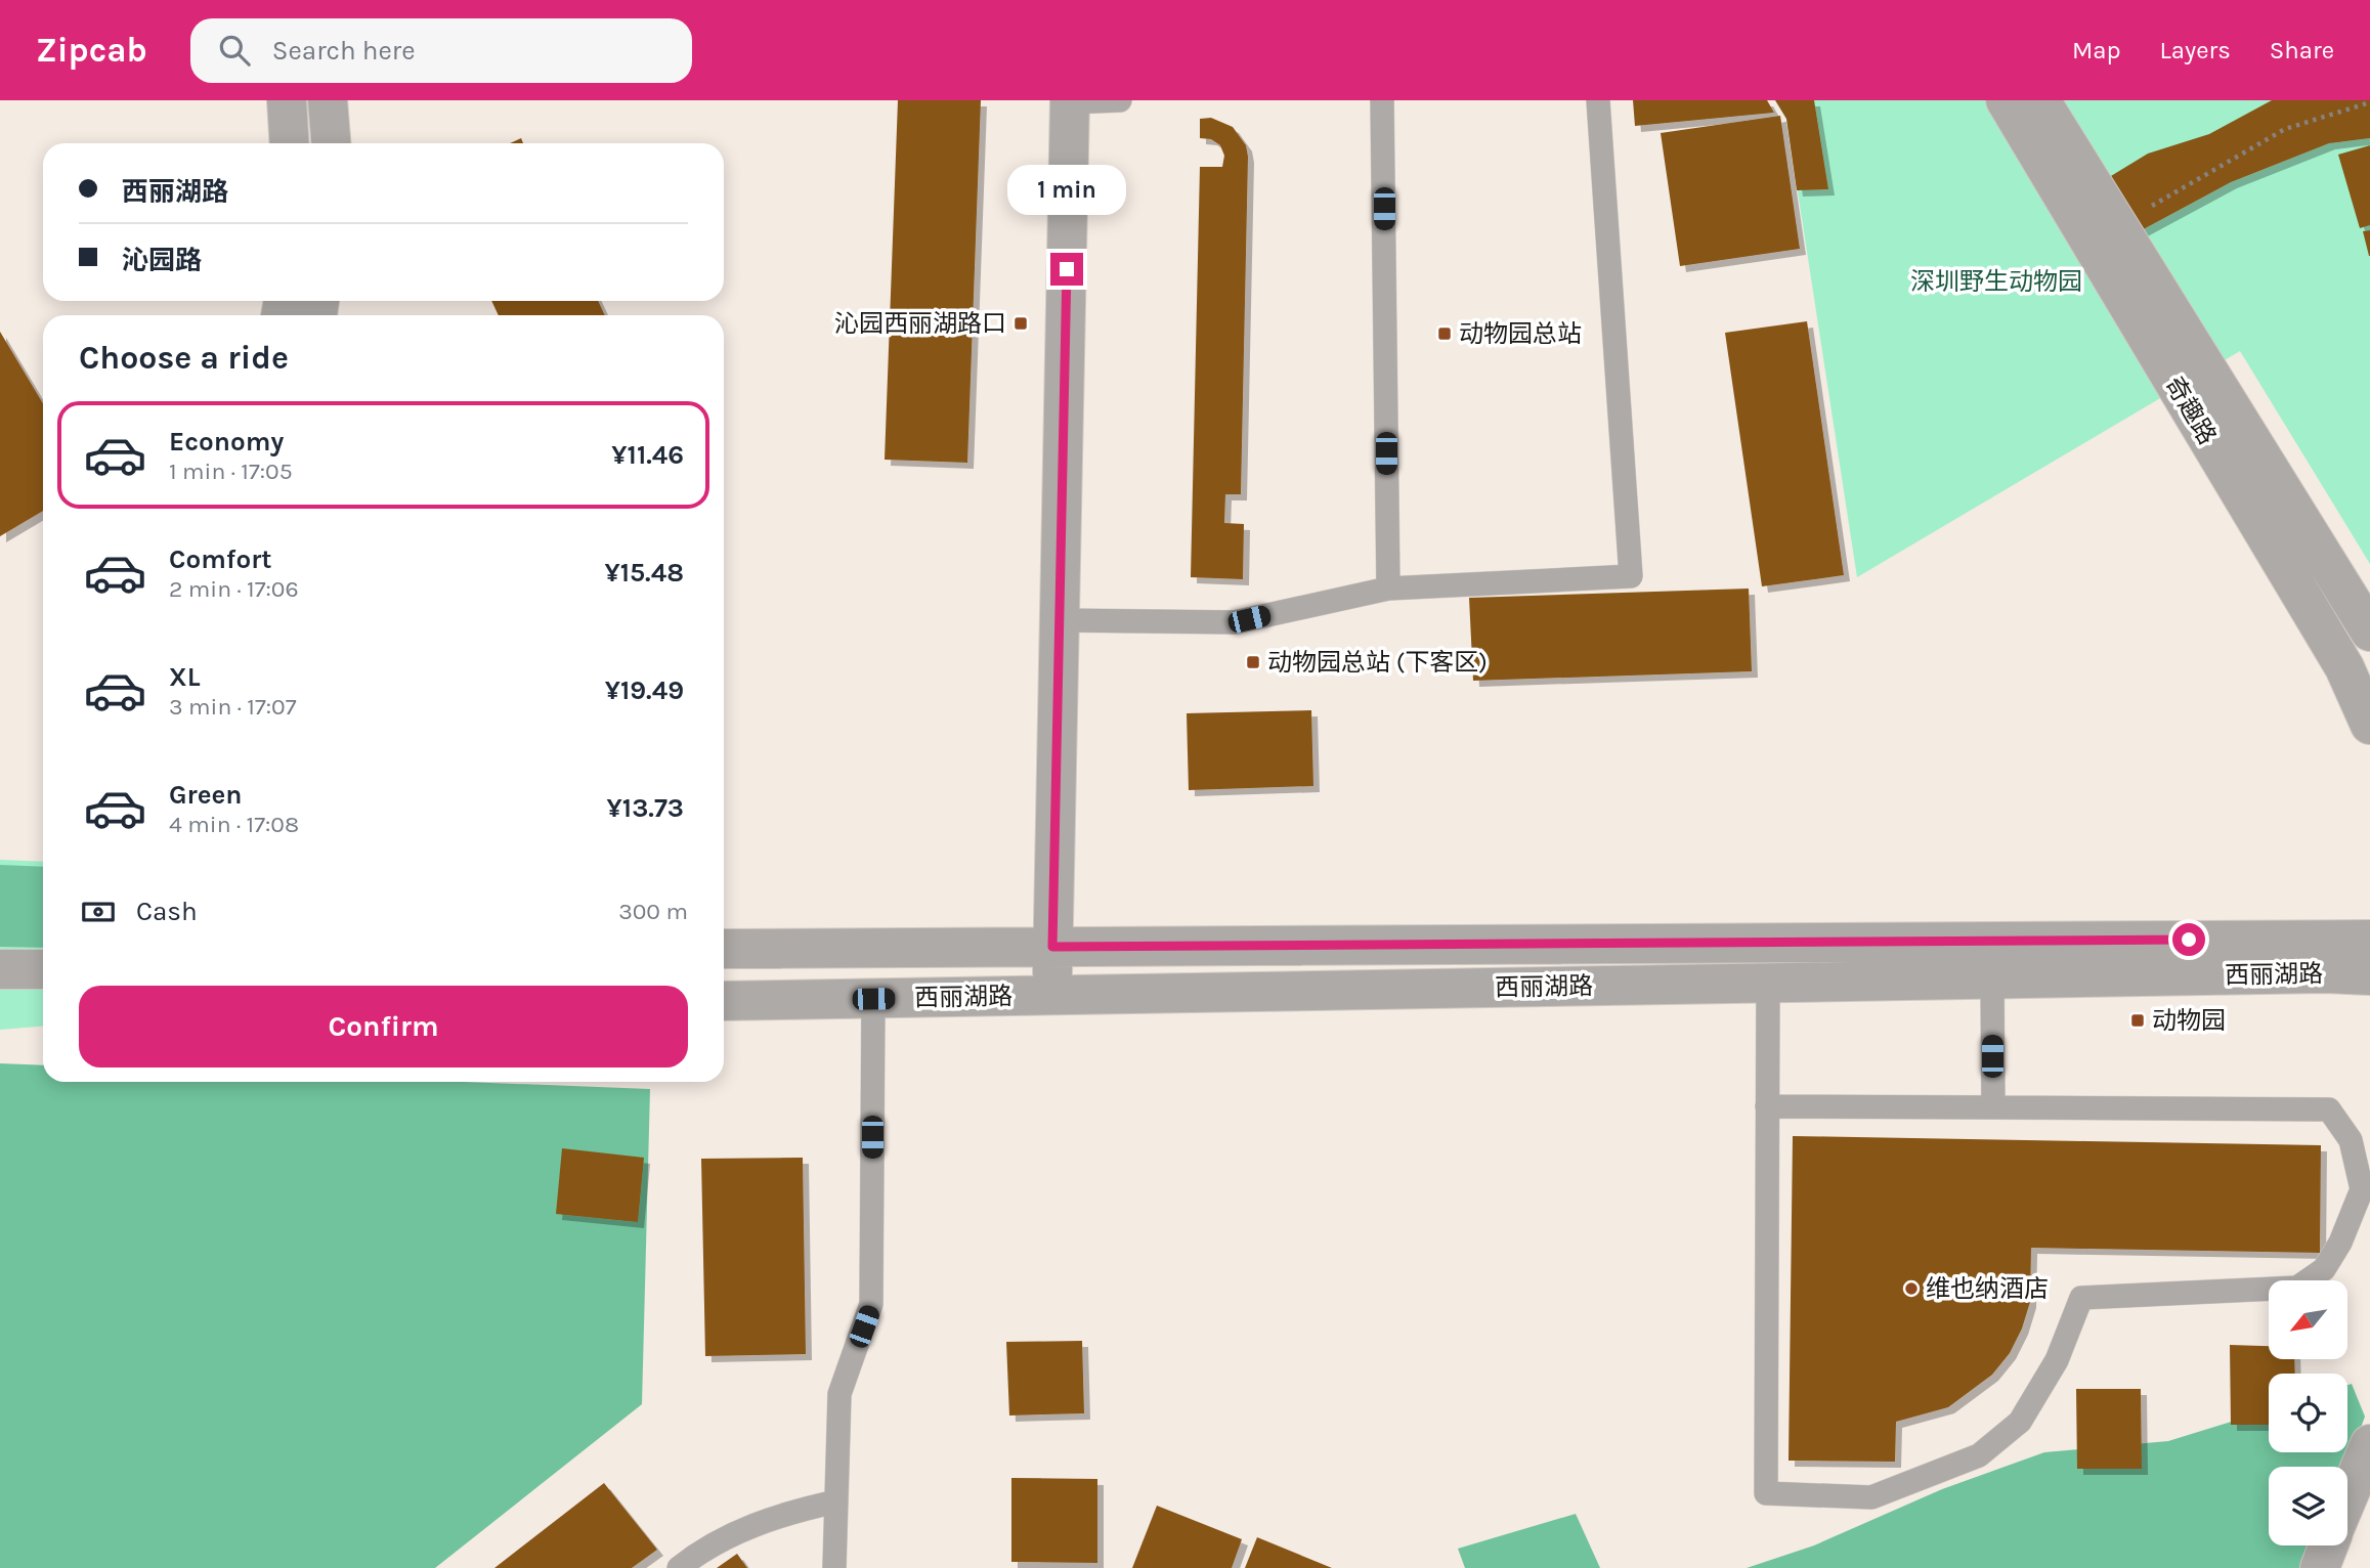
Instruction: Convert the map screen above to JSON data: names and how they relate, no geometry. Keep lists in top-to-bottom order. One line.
{"streets":{"street":["奇趣路","西丽湖路"]},"parks":["深圳野生动物园"],"places":{"transit":["沁园西丽湖路口","动物园总站","动物园总站 (下客区)","动物园"],"other":["维也纳酒店"]},"north":"bottom left","page":{"header":"Zipcab","search":"Search here","nav":["Map","Layers","Share"],"banner":["西丽湖路","沁园路"],"bubble":"1 min","heading":"Choose a ride","list":[{"name":"Economy","note":"1 min · 17:05","value":"¥11.46"},{"name":"Comfort","note":"2 min · 17:06","value":"¥15.48"},{"name":"XL","note":"3 min · 17:07","value":"¥19.49"},{"name":"Green","note":"4 min · 17:08","value":"¥13.73"}],"pay":["Cash","300 m"],"buttons":"Confirm"}}
